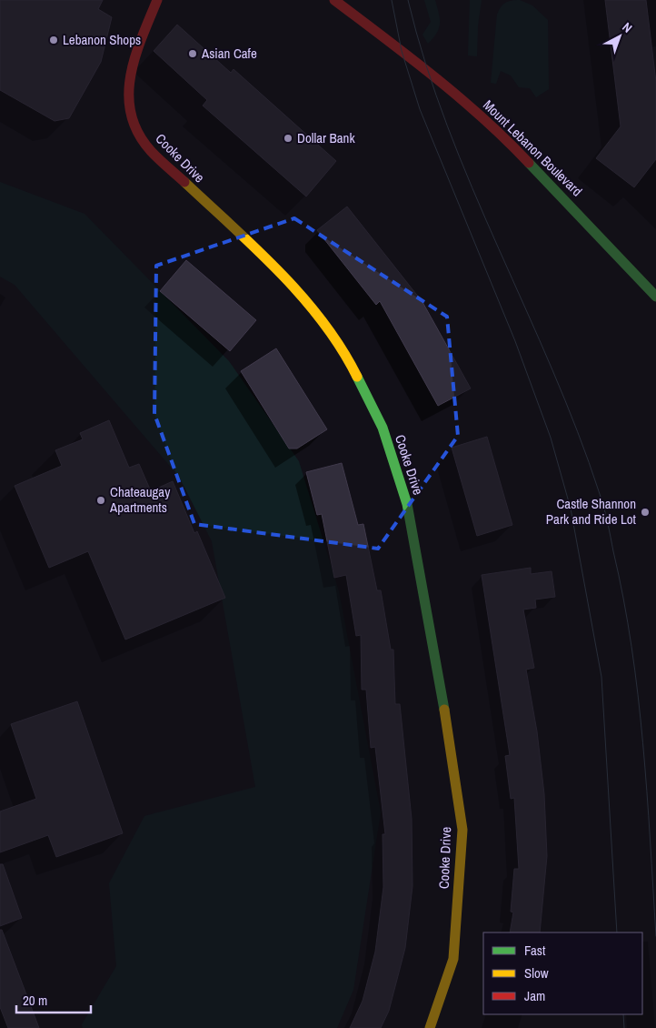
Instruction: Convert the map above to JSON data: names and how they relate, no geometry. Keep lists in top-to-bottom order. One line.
{"streets":{"street":["Mount Lebanon Boulevard","Cooke Drive"]},"places":["Lebanon Shops","Asian Cafe","Dollar Bank","Chateaugay Apartments","Castle Shannon Park and Ride Lot"],"legend":["Fast","Slow","Jam"],"scale_bar":"20 m","north":"top right"}
